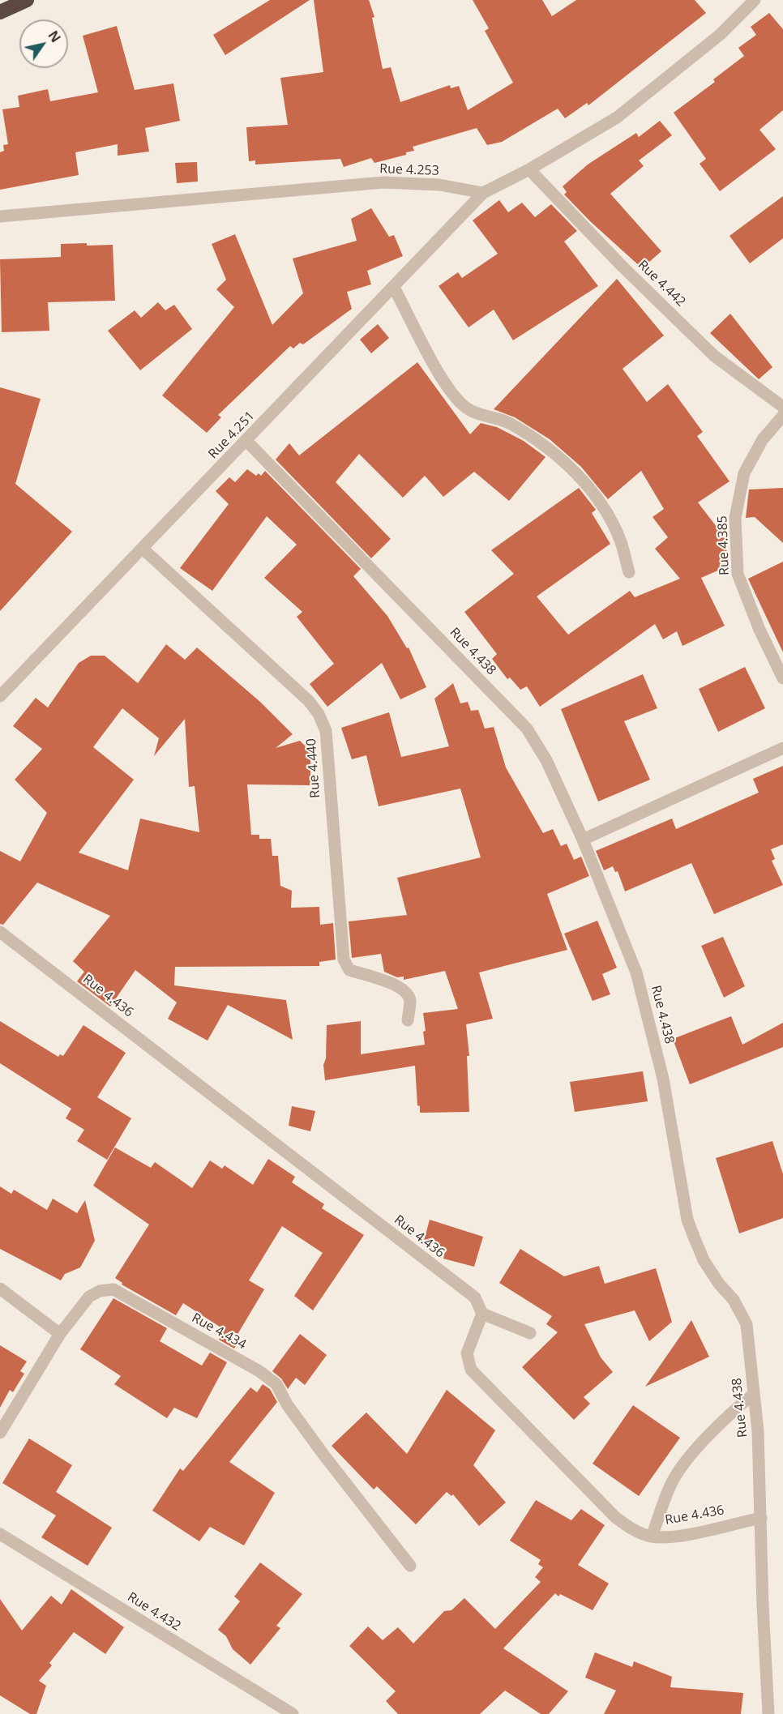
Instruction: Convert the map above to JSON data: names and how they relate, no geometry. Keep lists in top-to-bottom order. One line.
{"streets":{"street":["Rue 4.253","Rue 4.442","Rue 4.251","Rue 4.385","Rue 4.438","Rue 4.440","Rue 4.436","Rue 4.434","Rue 4.432"]},"crossings":[["Rue 4.253","Rue 4.251"],["Rue 4.251","Rue 4.438"],["Rue 4.251","Rue 4.440"],["Rue 4.438","Rue 4.436"]],"north":"top right"}
